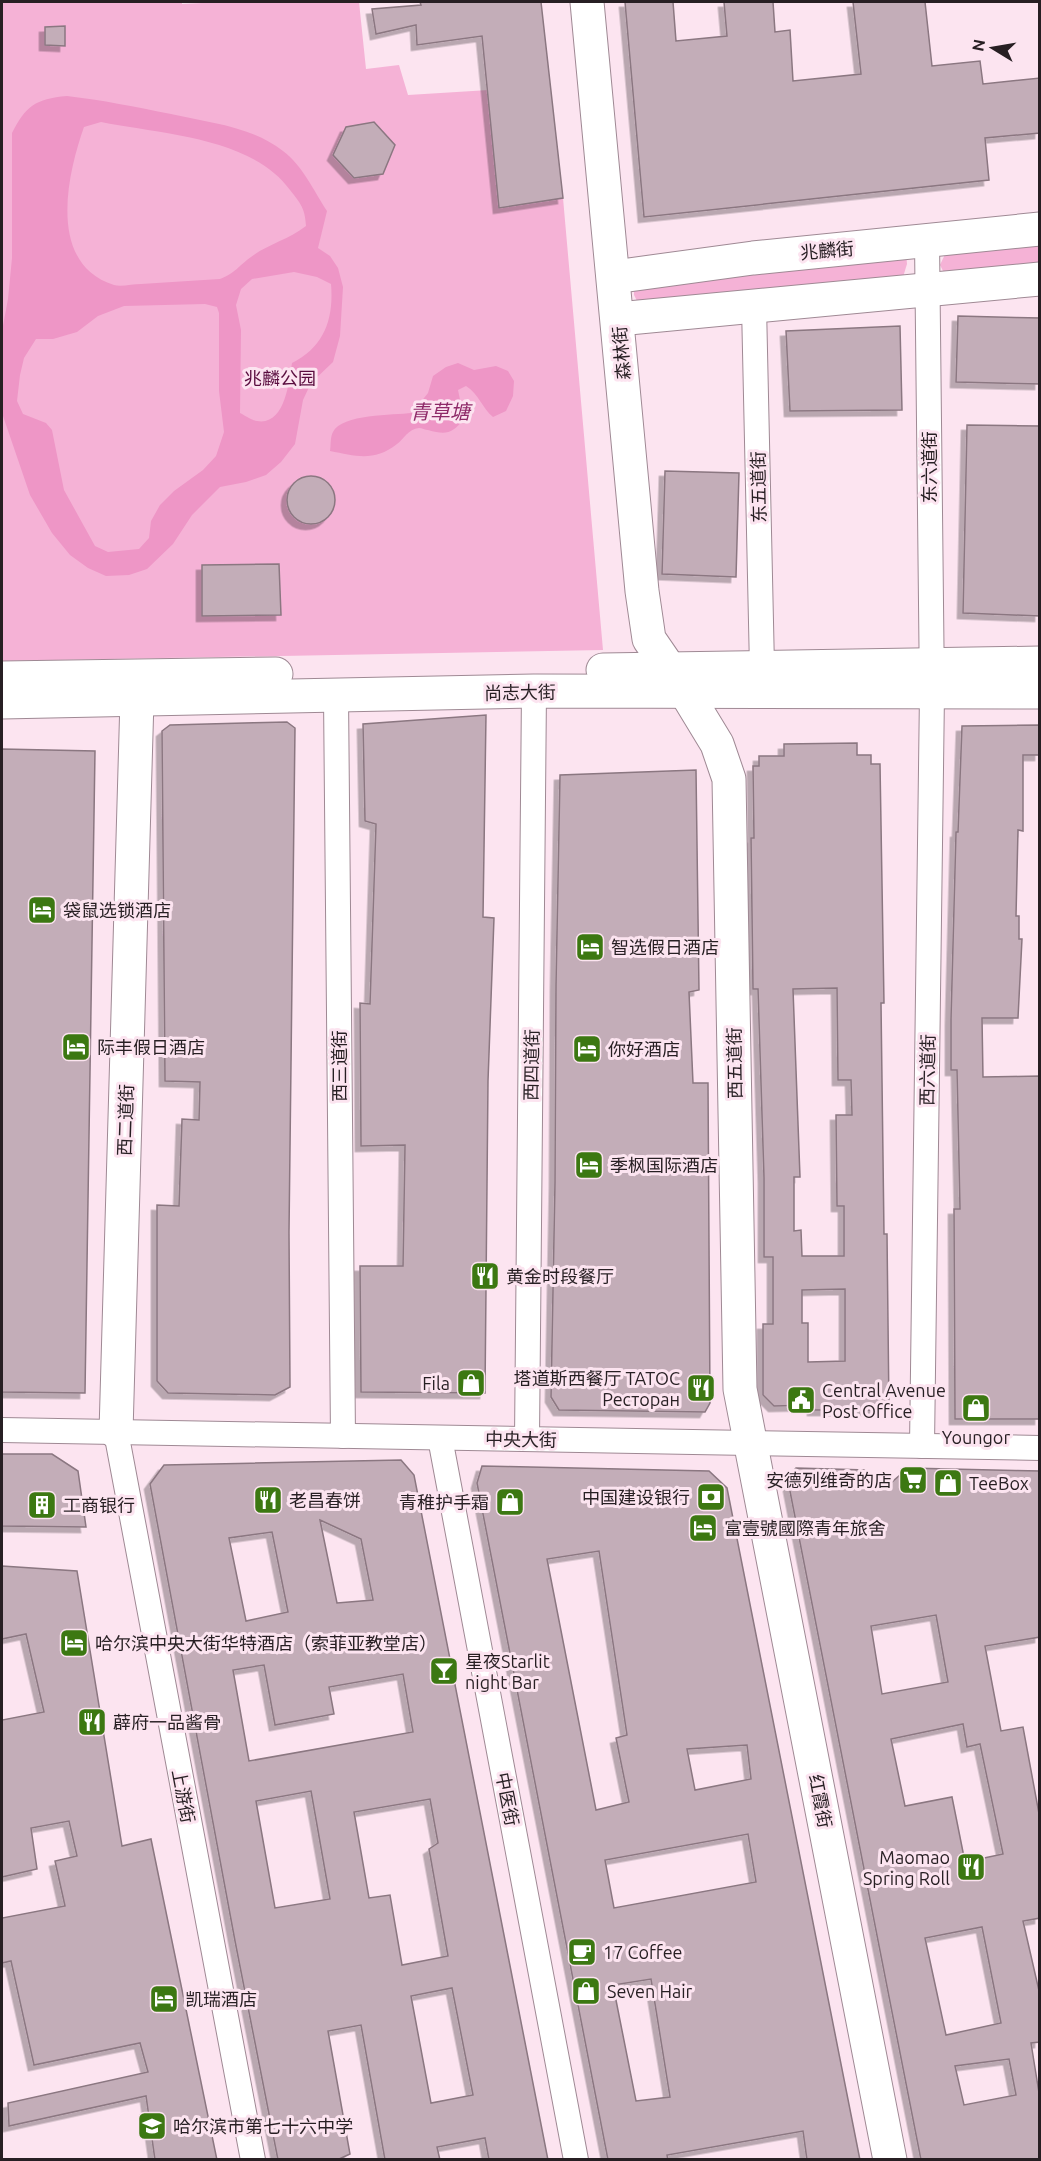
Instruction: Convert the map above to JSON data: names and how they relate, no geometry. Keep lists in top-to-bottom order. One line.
{"streets":{"main road":["兆麟街","森林街","尚志大街","西五道街","西二道街","红霞街"],"street":["东六道街","东五道街","西四道街","西三道街","西六道街","中央大街","上游街","中医街"]},"crossings":[["兆麟街","森林街"],["兆麟街","东六道街"],["森林街","尚志大街"],["森林街","西五道街"],["东六道街","尚志大街"],["东六道街","西六道街"],["东五道街","尚志大街"],["尚志大街","西五道街"],["尚志大街","西四道街"],["尚志大街","西三道街"],["尚志大街","西六道街"],["尚志大街","西二道街"],["西五道街","中央大街"],["西五道街","红霞街"],["西四道街","中央大街"],["西三道街","中央大街"],["西六道街","中央大街"],["西二道街","中央大街"],["西二道街","上游街"],["中央大街","上游街"],["中央大街","中医街"],["中央大街","红霞街"]],"water":["青草塘"],"parks":["兆麟公园"],"places":{"hotel":["袋鼠选锁酒店","智选假日酒店","际丰假日酒店","你好酒店","季枫国际酒店","富壹號國際青年旅舍","哈尔滨中央大街华特酒店（索菲亚教堂店）","凯瑞酒店"],"restaurant":["黄金时段餐厅","塔道斯西餐厅 TATOC Ресторан","老昌春饼","薜府一品酱骨","Maomao Spring Roll"],"shop":["Fila","Youngor","TeeBox","青稚护手霜","Seven Hair"],"public building":["Central Avenue Post Office"],"supermarket":["安德列维奇的店"],"bank":["中国建设银行"],"building":["工商银行"],"bar":["星夜Starlit night Bar"],"cafe":["17 Coffee"],"school or university":["哈尔滨市第七十六中学"]},"north":"left"}
